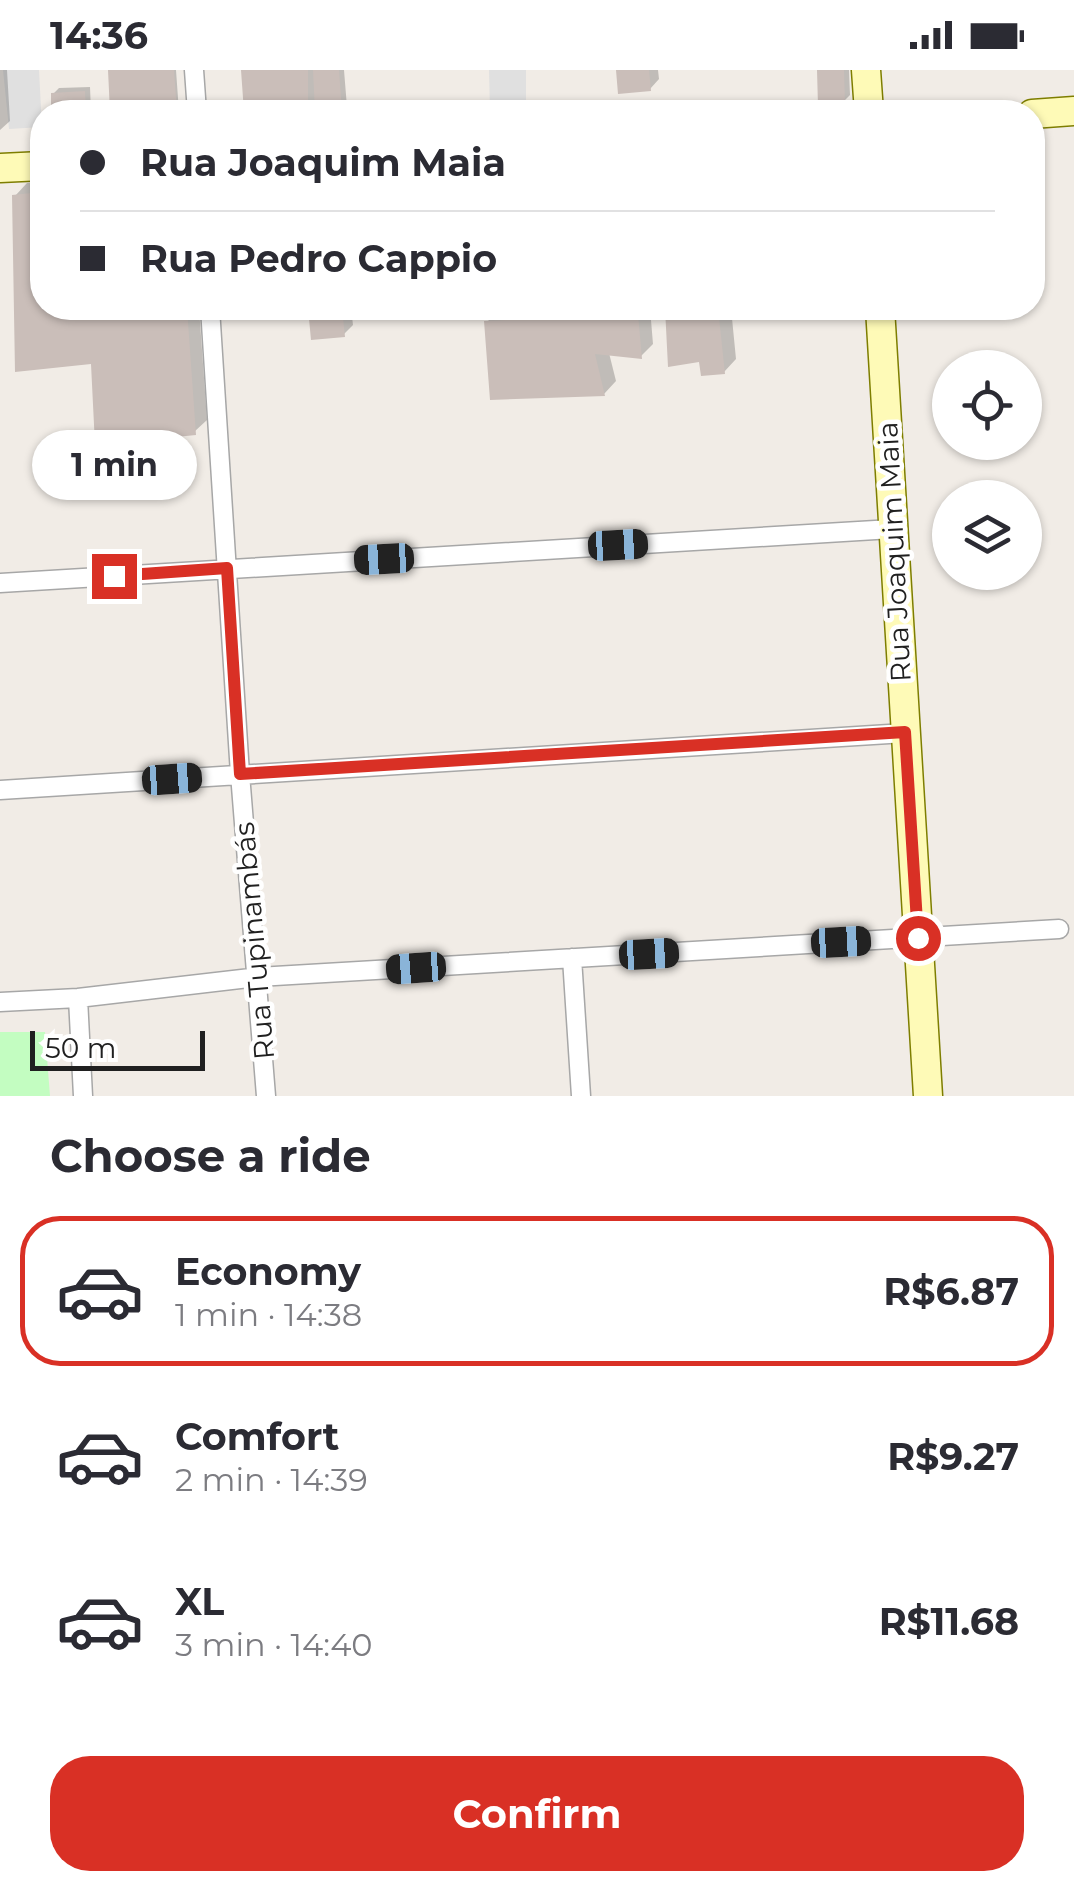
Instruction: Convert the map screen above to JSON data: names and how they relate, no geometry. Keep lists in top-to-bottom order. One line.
{"streets":{"main road":["Rua Joaquim Maia"],"street":["Rua Tupinambás"]},"scale_bar":"50 m","page":{"status":"14:36","banner":["Rua Joaquim Maia","Rua Pedro Cappio"],"bubble":"1 min","scale":"50 m","heading":"Choose a ride","list":[{"name":"Economy","note":"1 min · 14:38","value":"R$6.87"},{"name":"Comfort","note":"2 min · 14:39","value":"R$9.27"},{"name":"XL","note":"3 min · 14:40","value":"R$11.68"}],"buttons":"Confirm"}}
